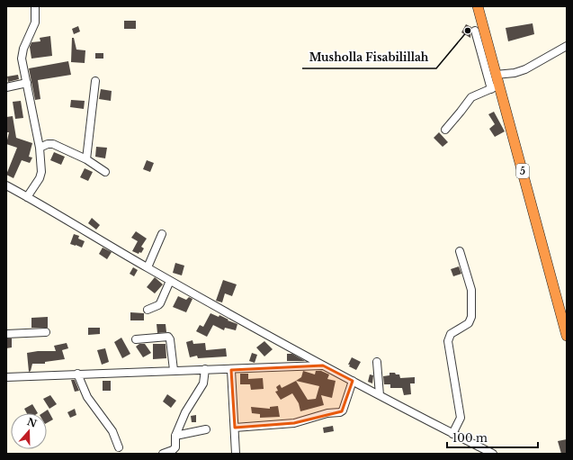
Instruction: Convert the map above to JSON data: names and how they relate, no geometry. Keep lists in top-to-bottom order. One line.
{"streets":{"highway":["5"]},"places":["Musholla Fisabilillah"],"scale_bar":"100 m","north":"top"}
